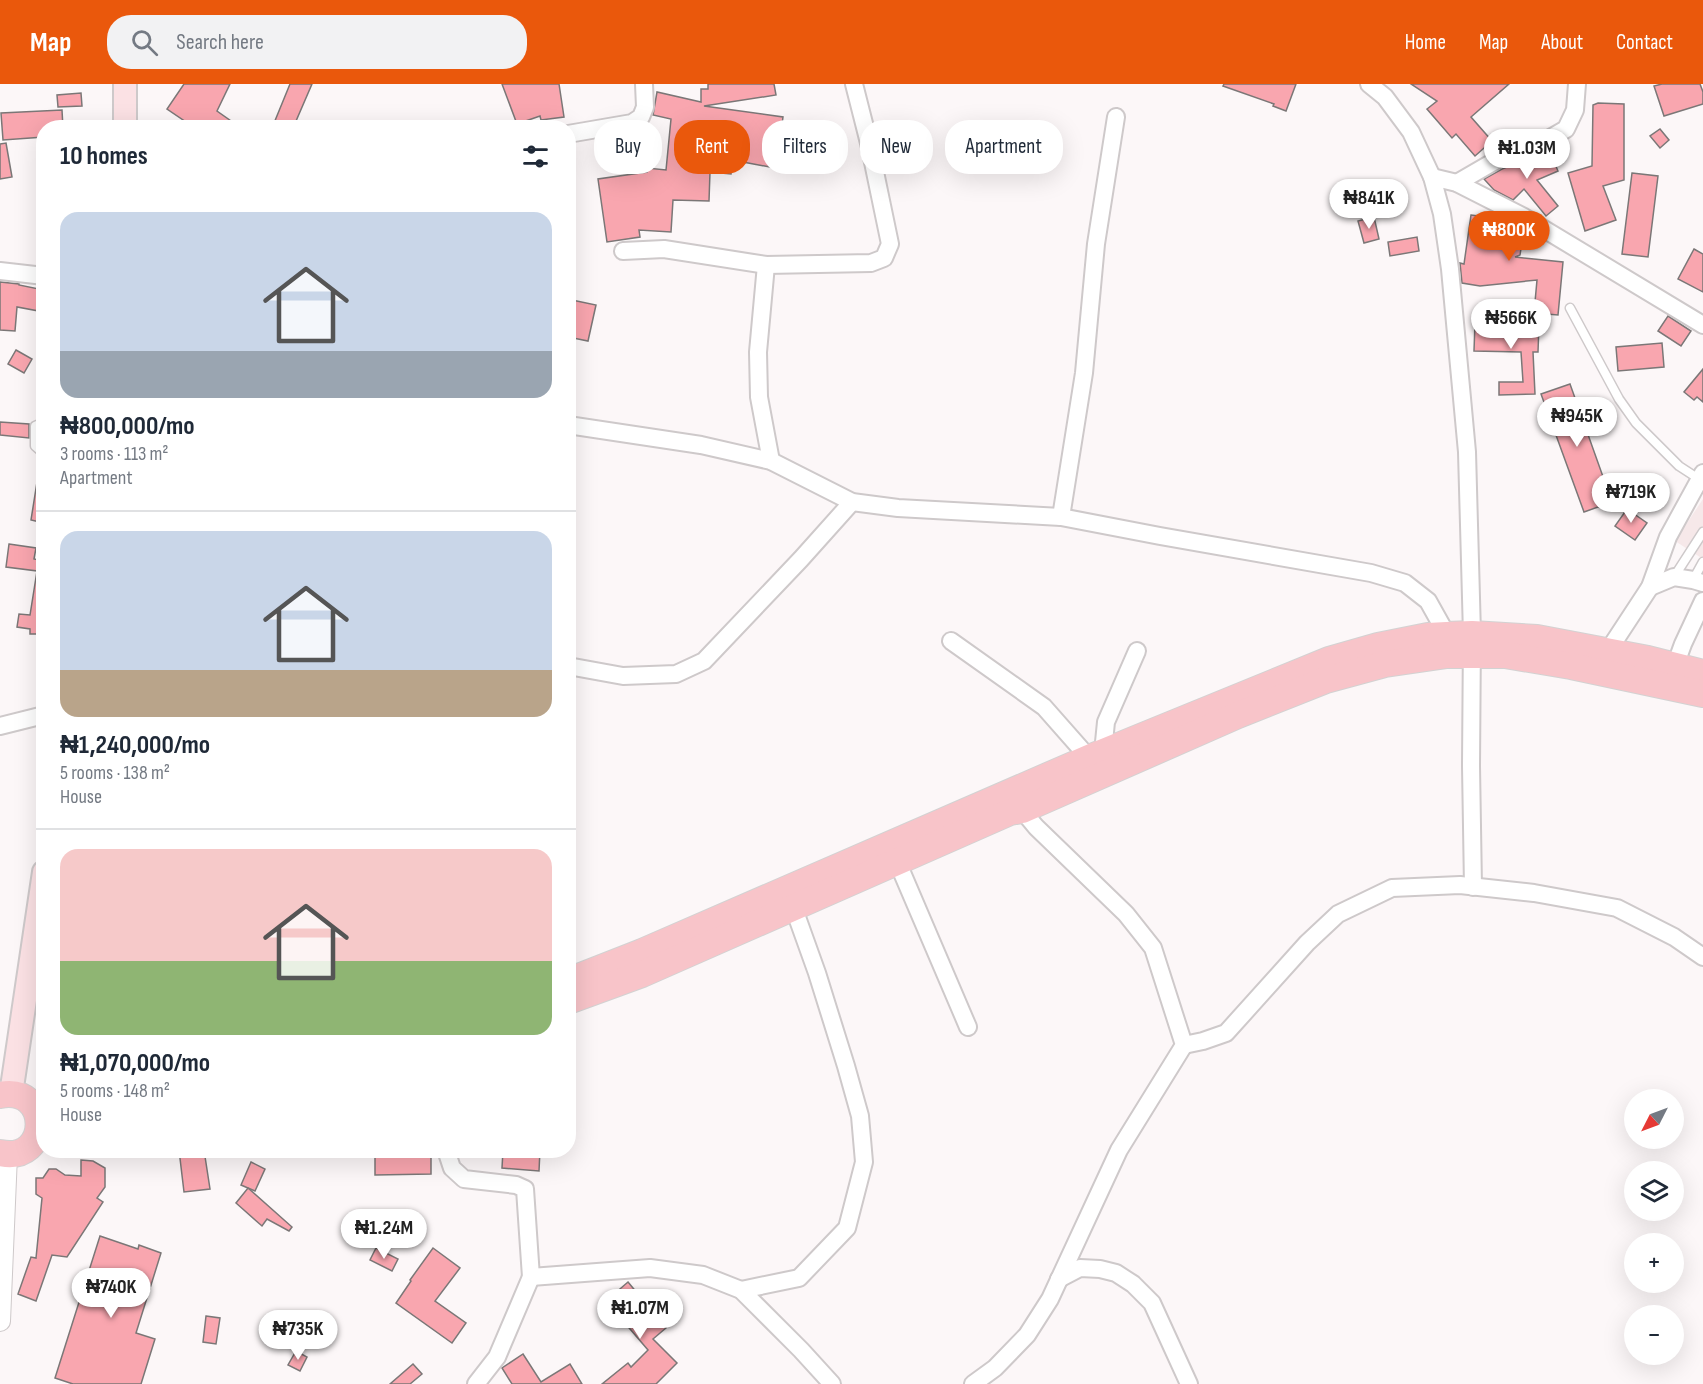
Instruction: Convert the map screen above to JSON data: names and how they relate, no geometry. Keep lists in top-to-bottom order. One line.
{"north":"bottom left","page":{"header":"Map","search":"Search here","nav":["Home","Map","About","Contact"],"chip":["Buy","Rent","Filters","New","Apartment"],"heading":"10 homes","price":["₦1.03M","₦841K","₦800K","₦566K","₦945K","₦719K","₦1.24M","₦740K","₦1.07M","₦735K"],"list":[{"name":"₦800,000/mo","note":"3 rooms · 113 m² · Apartment"},{"name":"₦1,240,000/mo","note":"5 rooms · 138 m² · House"},{"name":"₦1,070,000/mo","note":"5 rooms · 148 m² · House"}],"map_buttons":["+","−"]}}
